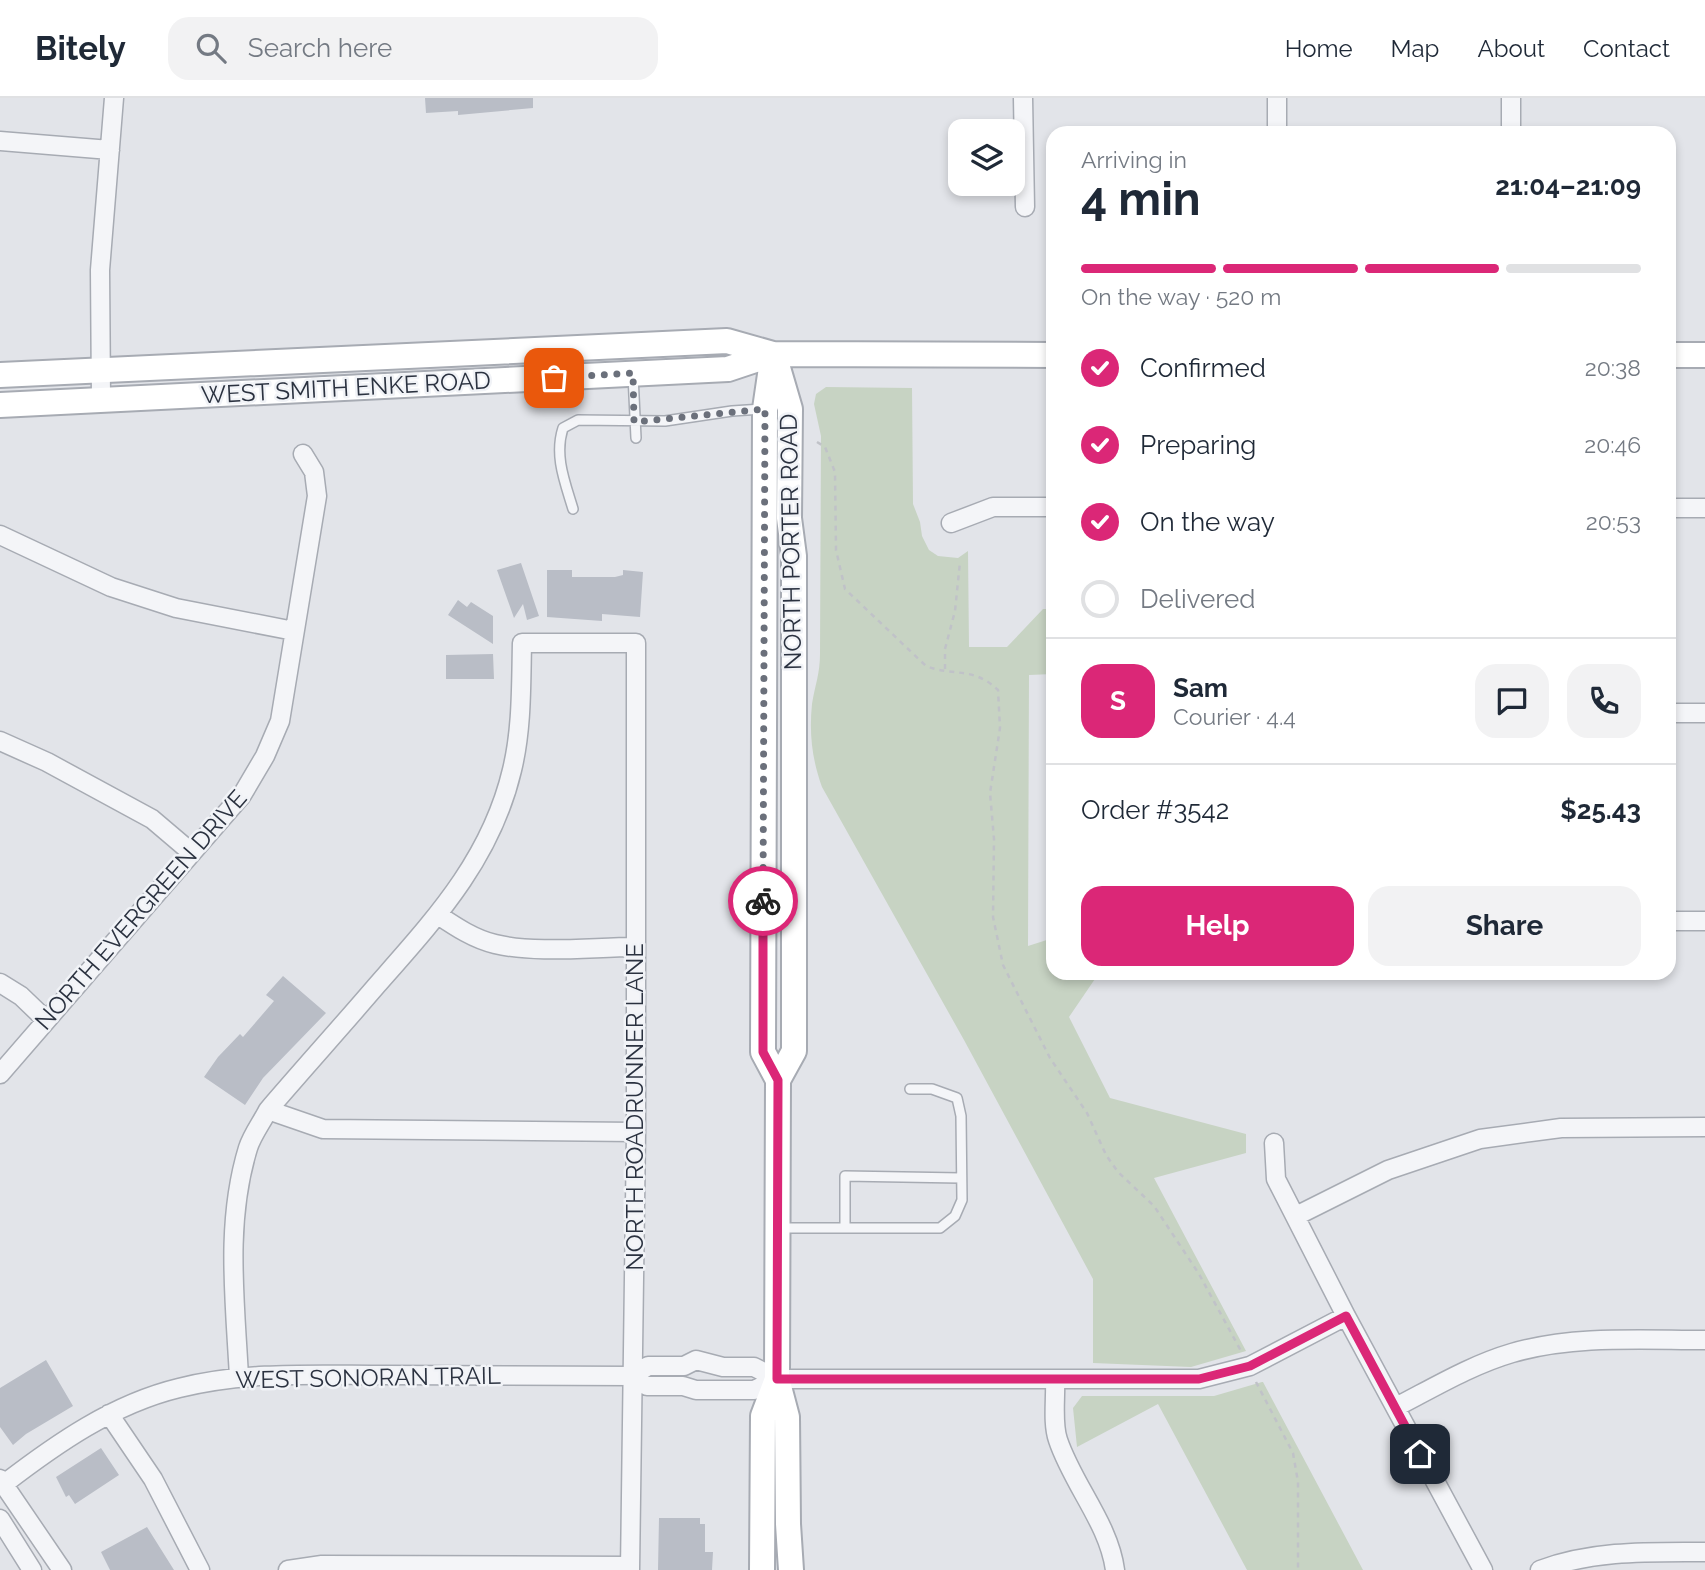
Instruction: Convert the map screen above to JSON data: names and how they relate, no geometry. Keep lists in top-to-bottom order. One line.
{"streets":{"street":["WEST SMITH ENKE ROAD","NORTH PORTER ROAD","NORTH EVERGREEN DRIVE","NORTH ROADRUNNER LANE","WEST SONORAN TRAIL"]},"crossings":[["WEST SMITH ENKE ROAD","NORTH PORTER ROAD"],["NORTH PORTER ROAD","WEST SONORAN TRAIL"],["NORTH ROADRUNNER LANE","WEST SONORAN TRAIL"]],"page":{"header":"Bitely","search":"Search here","nav":["Home","Map","About","Contact"],"heading":["4 min","Arriving in","21:04–21:09"],"panel":["Sam","Courier · 4.4","Order #3542","$25.43"],"bar":"On the way · 520 m","list":[["Confirmed","20:38"],["Preparing","20:46"],["On the way","20:53"],"Delivered"],"round":"S","buttons":["Help","Share"]}}
